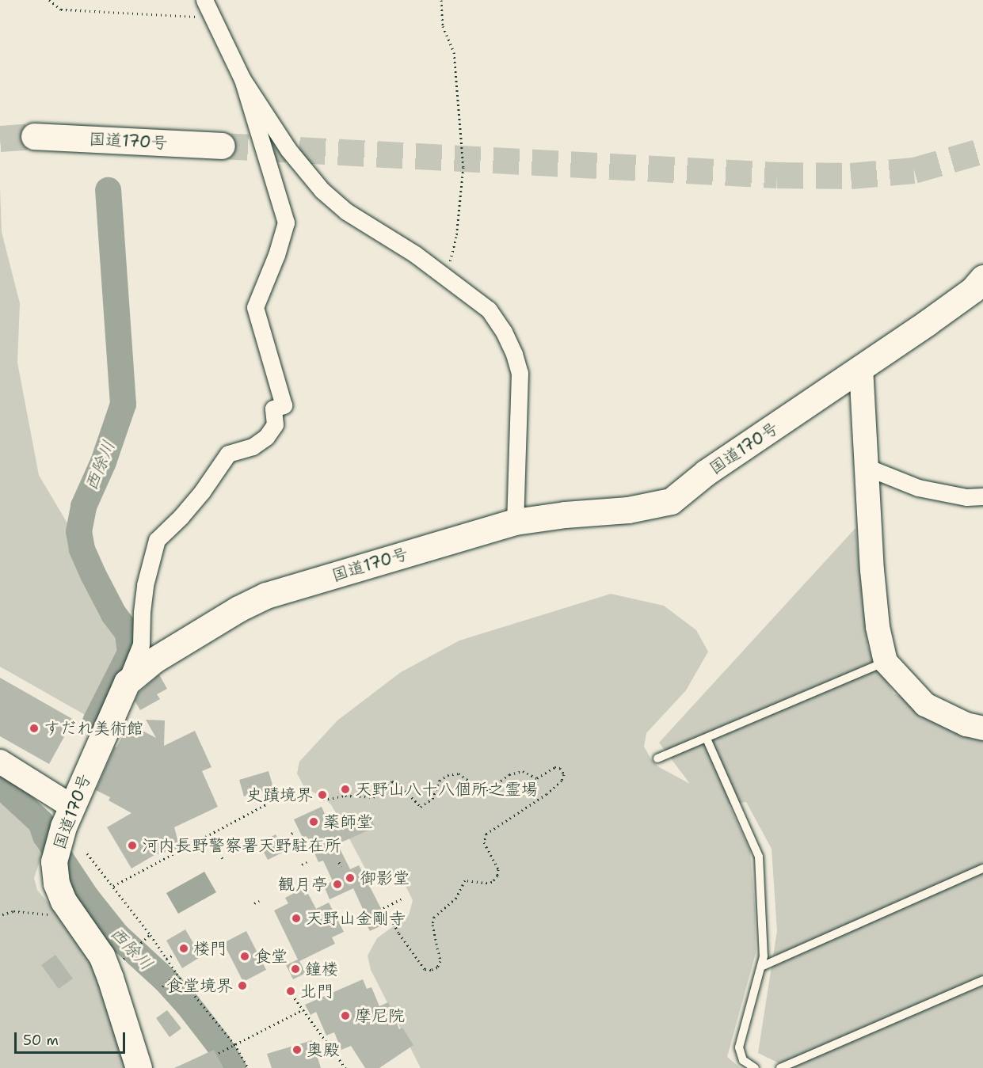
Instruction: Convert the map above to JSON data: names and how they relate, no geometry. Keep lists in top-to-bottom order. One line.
{"streets":{"highway":["国道170号"]},"water":["西除川"],"places":["すだれ美術館","天野山八十八個所之霊場","史蹟境界","薬師堂","河内長野警察署天野駐在所","御影堂","観月亭","天野山金剛寺","楼門","食堂","鐘楼","食堂境界","北門","摩尼院","奥殿"],"scale_bar":"50 m"}
